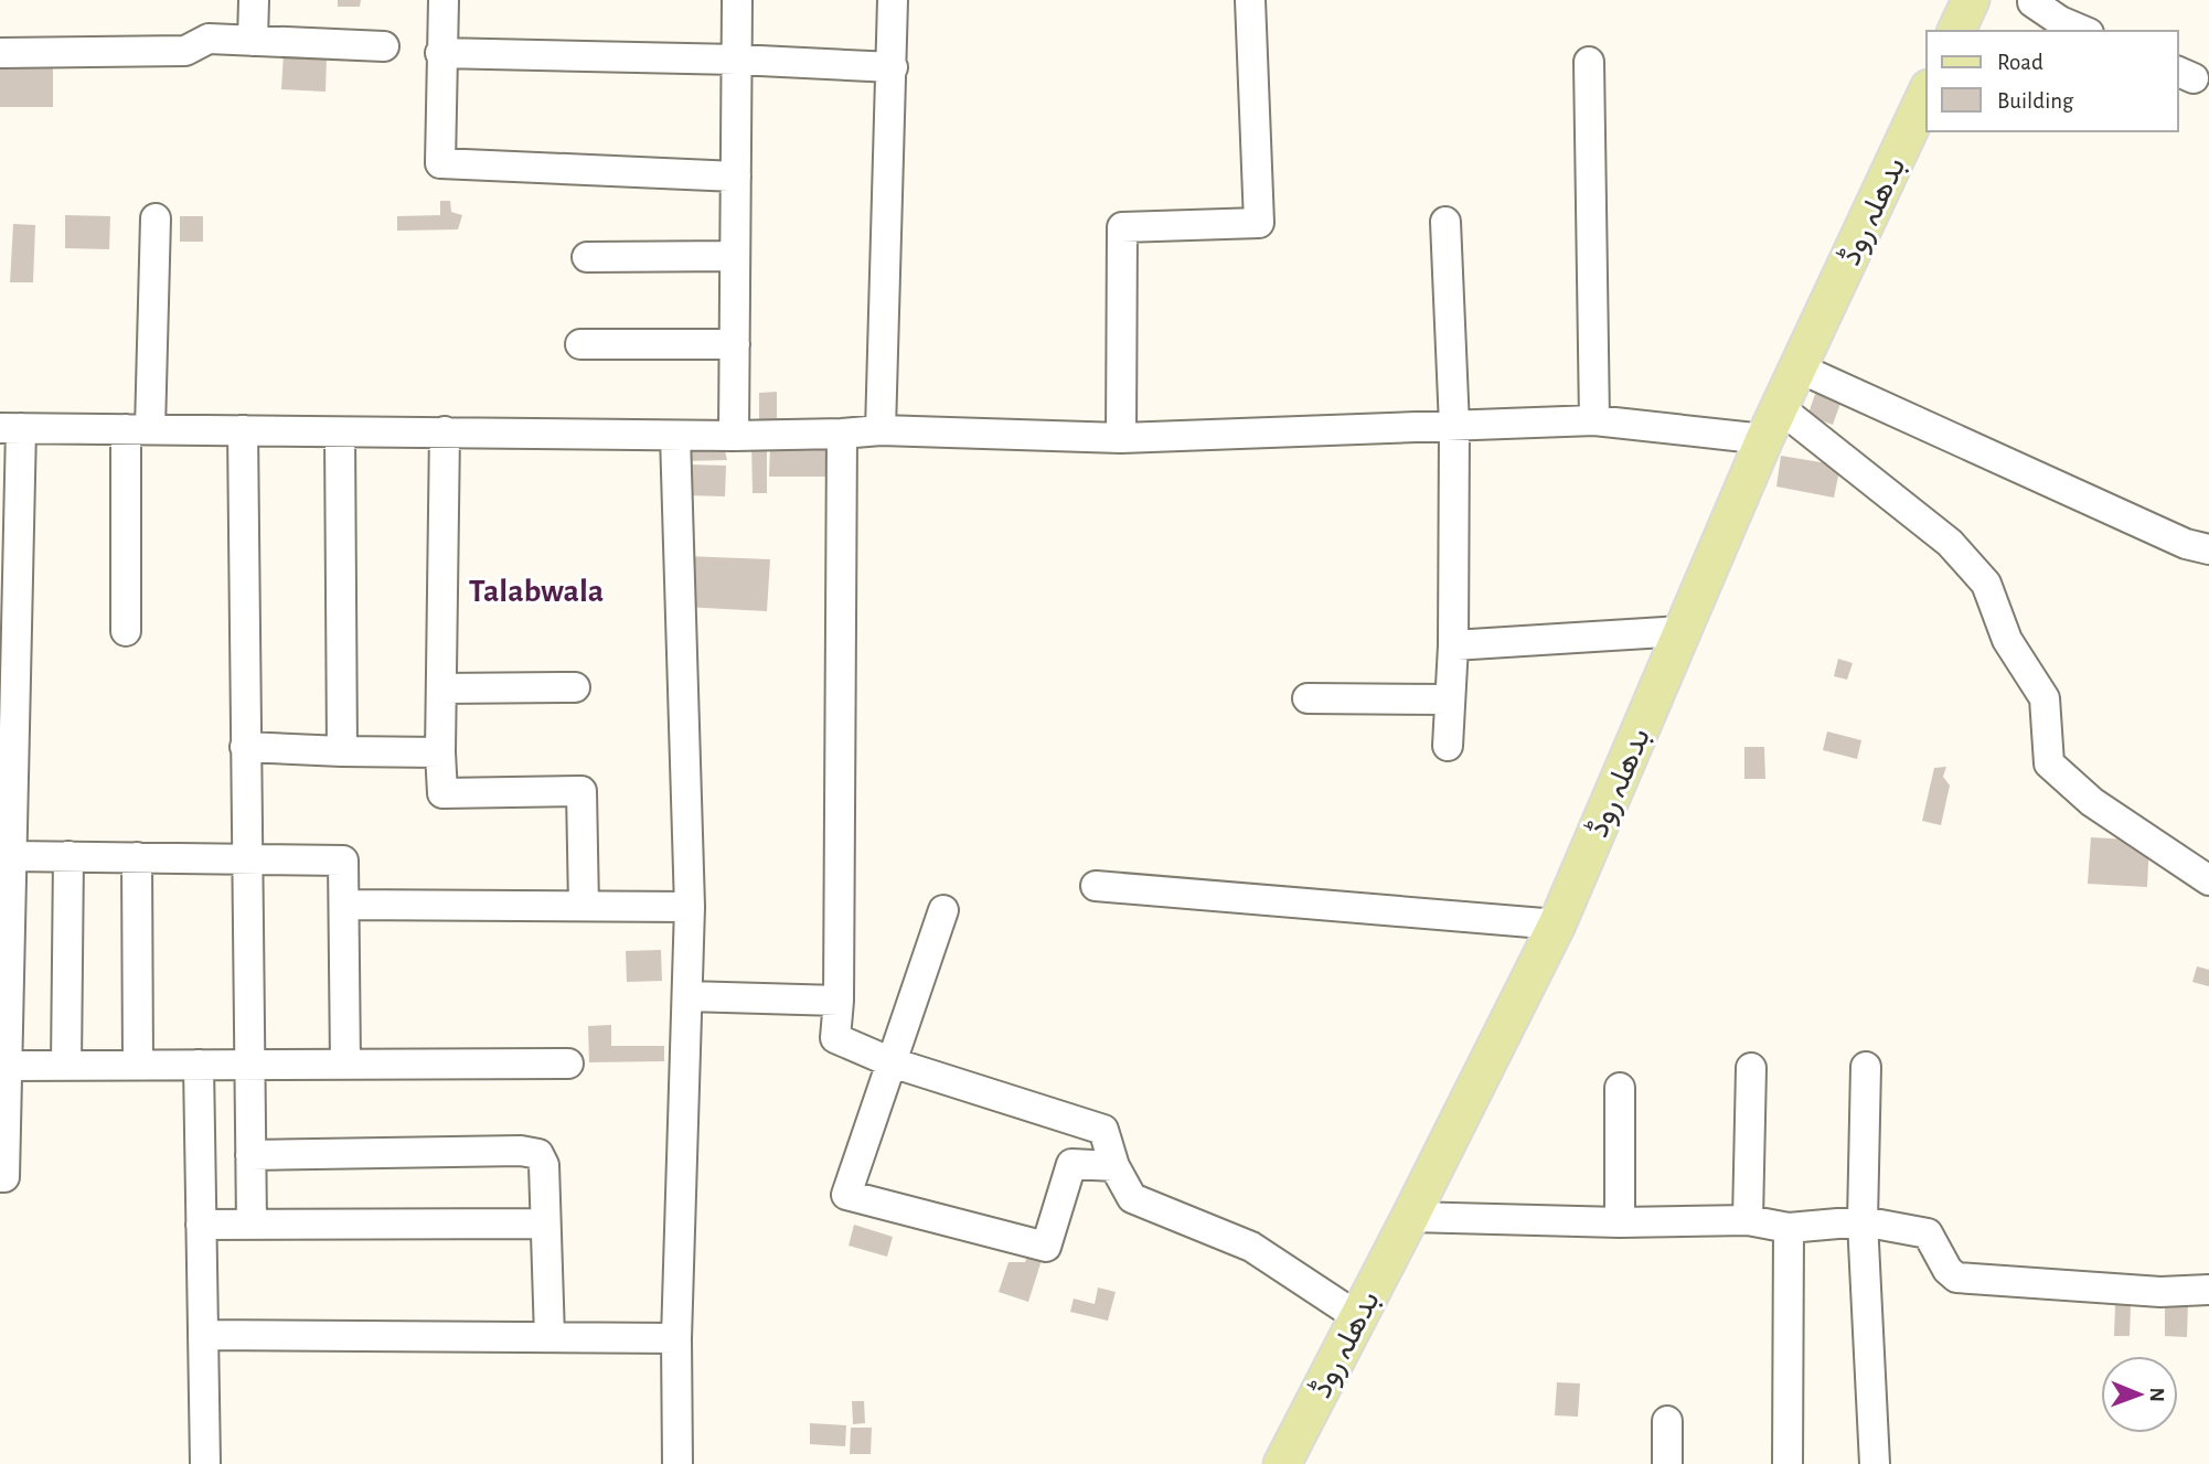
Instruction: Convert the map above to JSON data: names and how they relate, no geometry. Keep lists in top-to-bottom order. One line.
{"streets":{"main road":["بدھلہ روڈ"]},"districts":["Talabwala"],"legend":["Road","Building"],"north":"right"}
